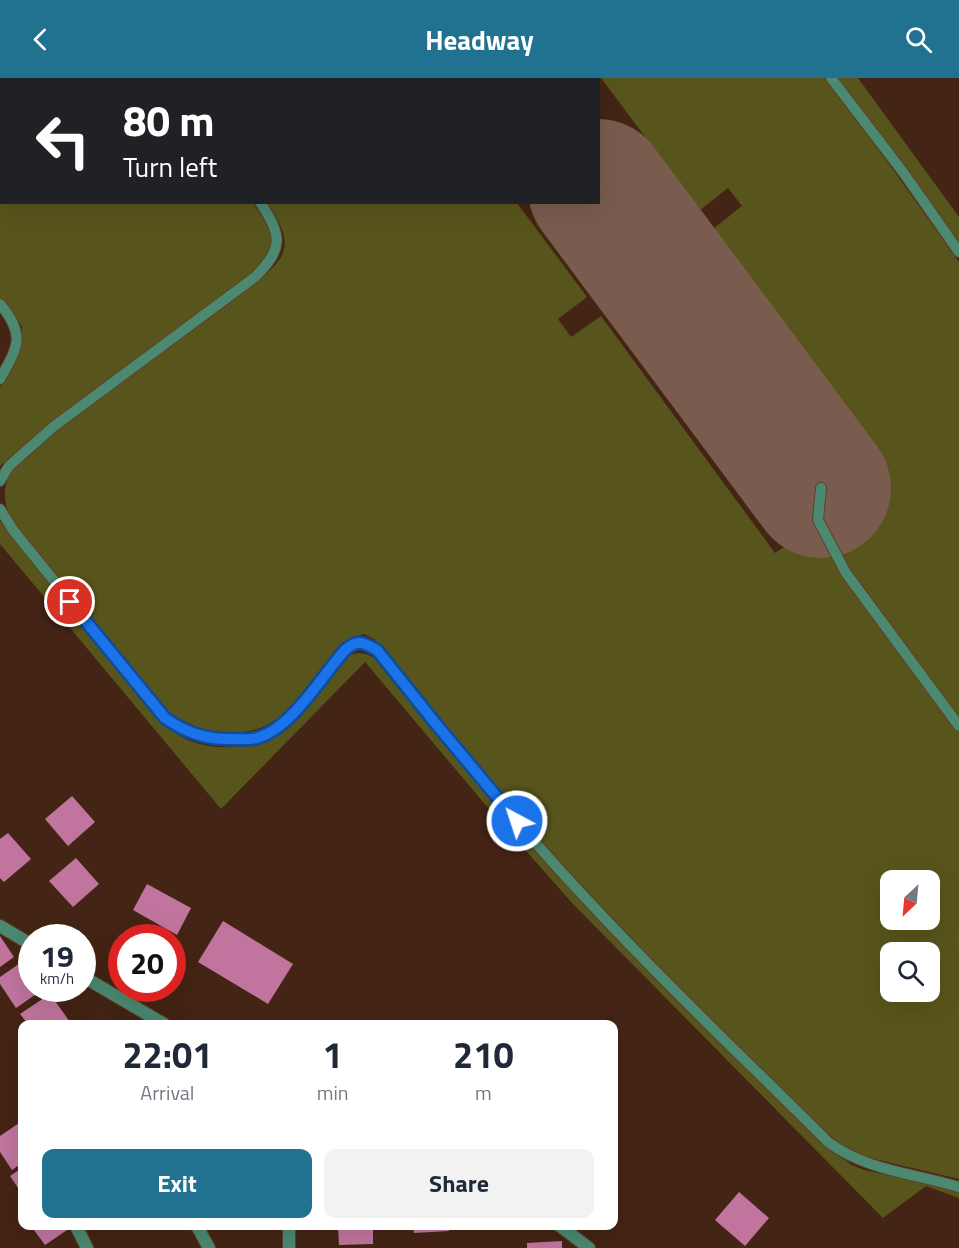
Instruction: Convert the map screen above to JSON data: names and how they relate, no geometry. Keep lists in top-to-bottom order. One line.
{"north":"bottom left","page":{"header":"Headway","turn":["80 m","Turn left"],"speed":"19 km/h","limit":"20","eta":["22:01","Arrival","1","min","210","m"],"buttons":["Exit","Share"]}}
